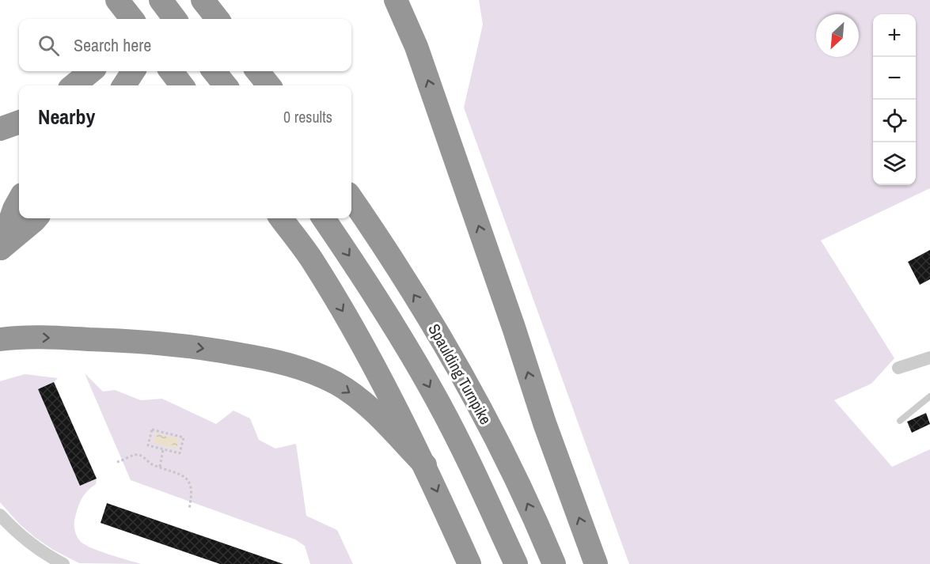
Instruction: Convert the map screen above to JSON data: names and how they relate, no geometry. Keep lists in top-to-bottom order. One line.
{"streets":{"highway":["Spaulding Turnpike"]},"north":"bottom left","page":{"map_buttons":["+","−"],"search":"Search here","heading":["Nearby","0 results"]}}
